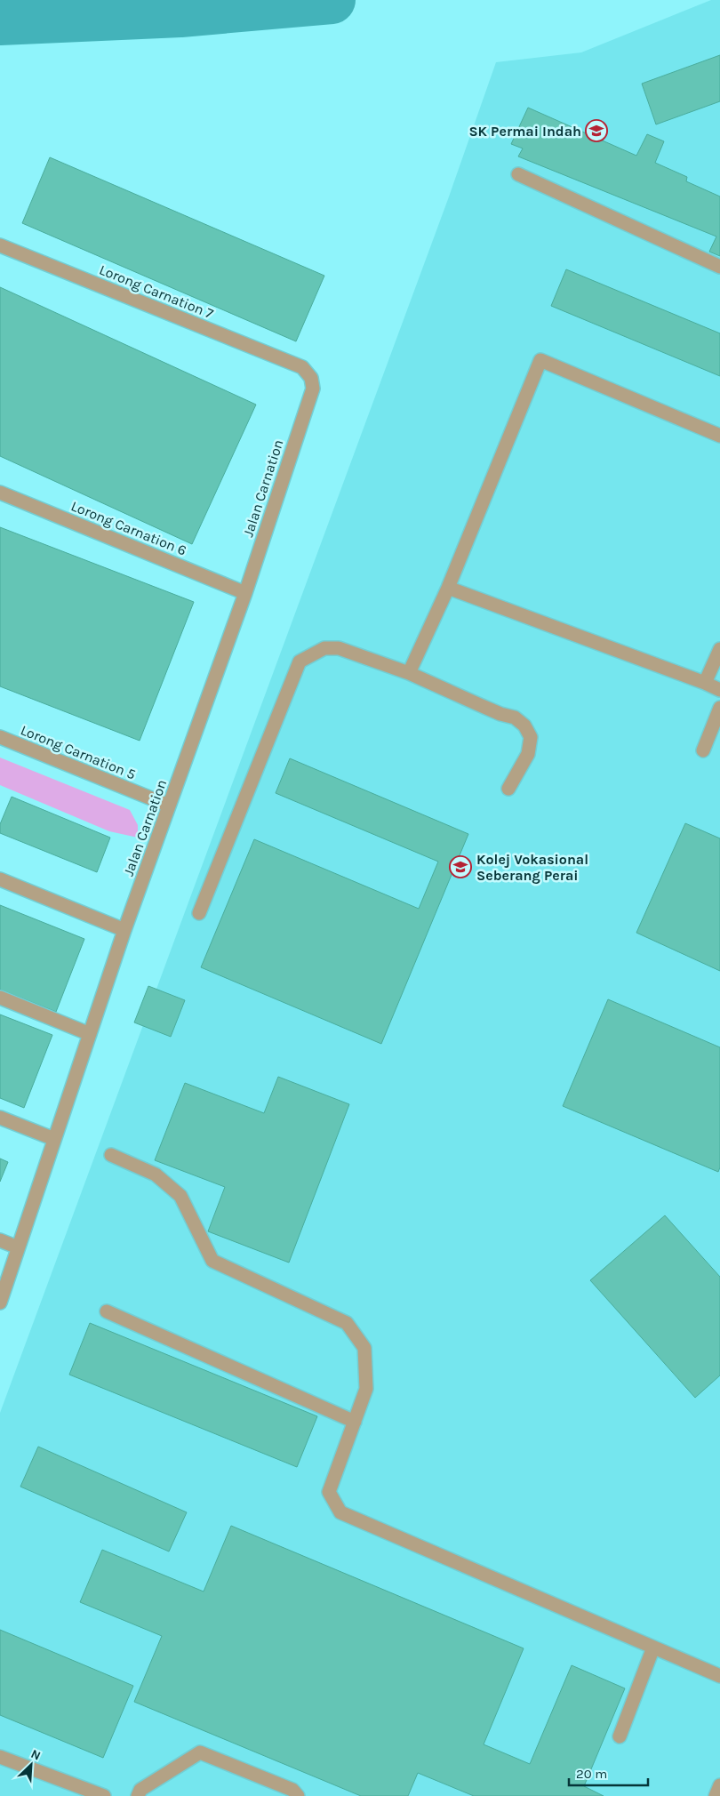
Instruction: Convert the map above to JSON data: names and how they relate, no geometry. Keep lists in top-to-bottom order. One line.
{"streets":{"street":["Lorong Carnation 7","Jalan Carnation","Lorong Carnation 6","Lorong Carnation 5"]},"crossings":[["Lorong Carnation 7","Jalan Carnation"],["Jalan Carnation","Lorong Carnation 6"],["Jalan Carnation","Lorong Carnation 5"]],"places":{"school or university":["SK Permai Indah","Kolej Vokasional Seberang Perai"]},"scale_bar":"20 m","north":"top right"}
